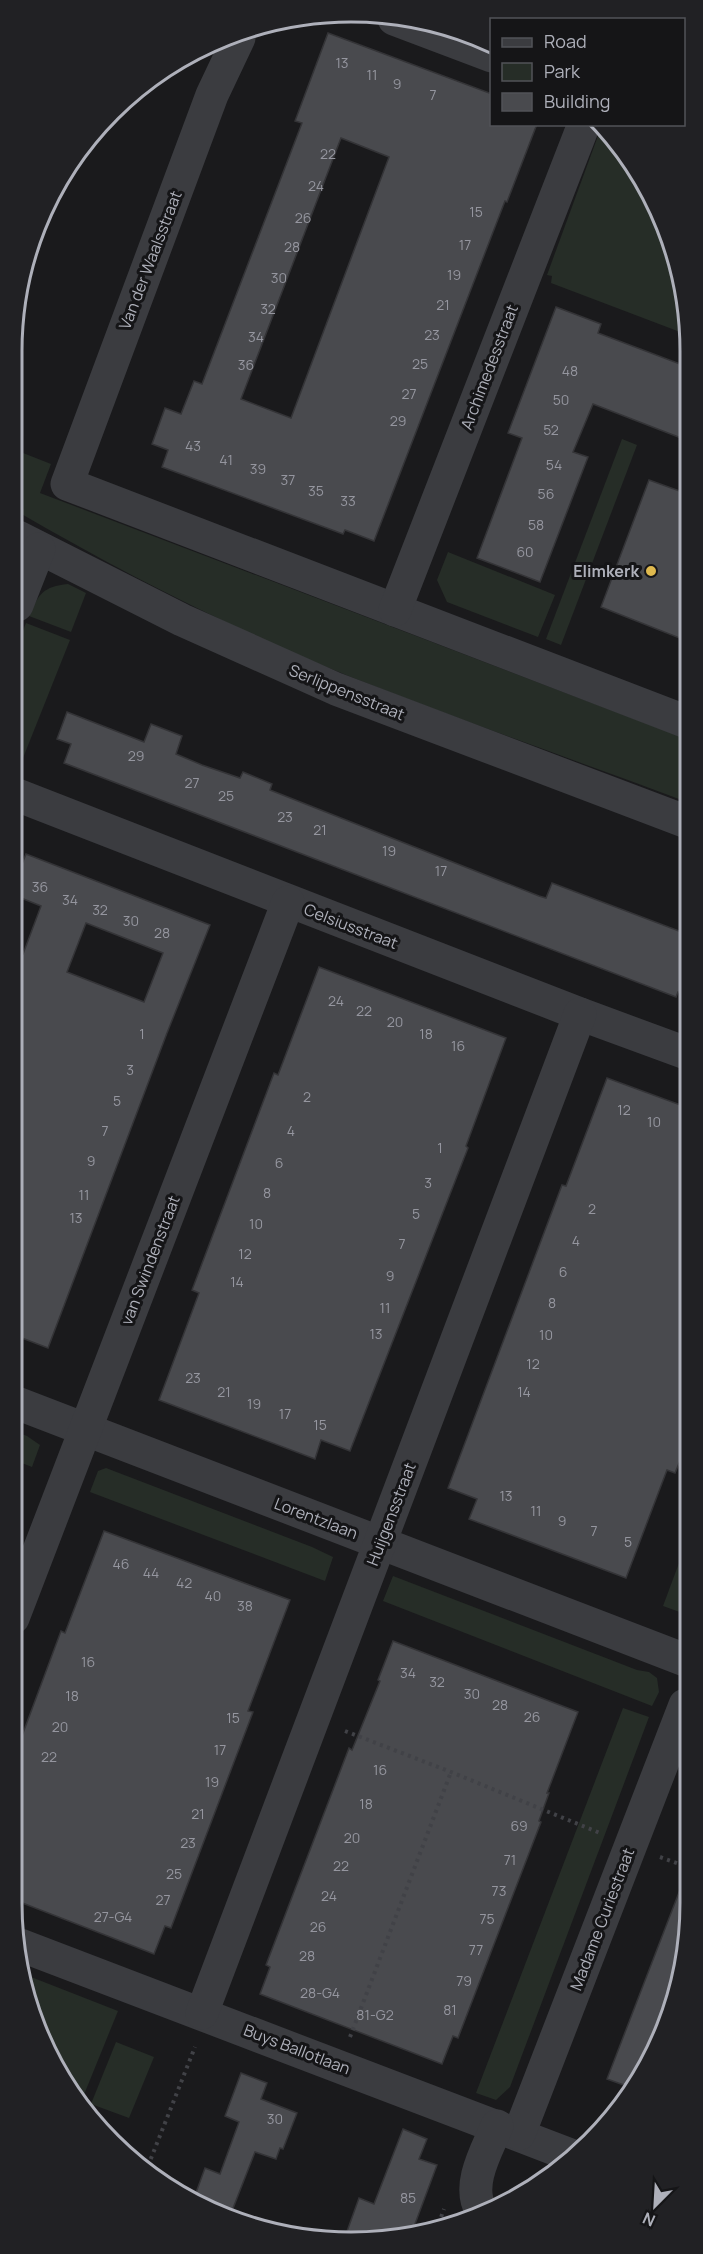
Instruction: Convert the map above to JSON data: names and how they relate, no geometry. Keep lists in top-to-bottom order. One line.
{"streets":{"street":["Van der Waalsstraat","Archimedesstraat","Serlippensstraat","Celsiusstraat","van Swindenstraat","Huijgensstraat","Lorentzlaan","Madame Curiestraat","Buys Ballotlaan"]},"crossings":[["Van der Waalsstraat","Archimedesstraat"],["Celsiusstraat","van Swindenstraat"],["Celsiusstraat","Huijgensstraat"],["van Swindenstraat","Lorentzlaan"],["Huijgensstraat","Lorentzlaan"],["Huijgensstraat","Buys Ballotlaan"],["Madame Curiestraat","Buys Ballotlaan"]],"places":["Elimkerk"],"house_numbers":["13","11","9","7","22","24","15","26","17","28","19","30","21","32","23","34","25","36","48","27","50","29","52","43","41","54","39","37","35","56","33","58","60","29","27","25","23","21","19","17","36","34","32","30","28","24","22","20","1","18","16","3","2","5","12","10","7","4","1","9","6","3","8","11","2","5","13","10","4","7","12","6","9","14","8","11","13","10","12","23","21","14","19","17","15","13","11","9","7","5","46","44","42","40","38","16","34","32","30","18","28","26","15","20","17","22","16","19","18","21","69","20","23","71","22","25","73","24","27","27-G4","75","26","77","28","79","28-G4","81","81-G2","30","85"],"legend":["Road","Park","Building"],"north":"bottom left"}
